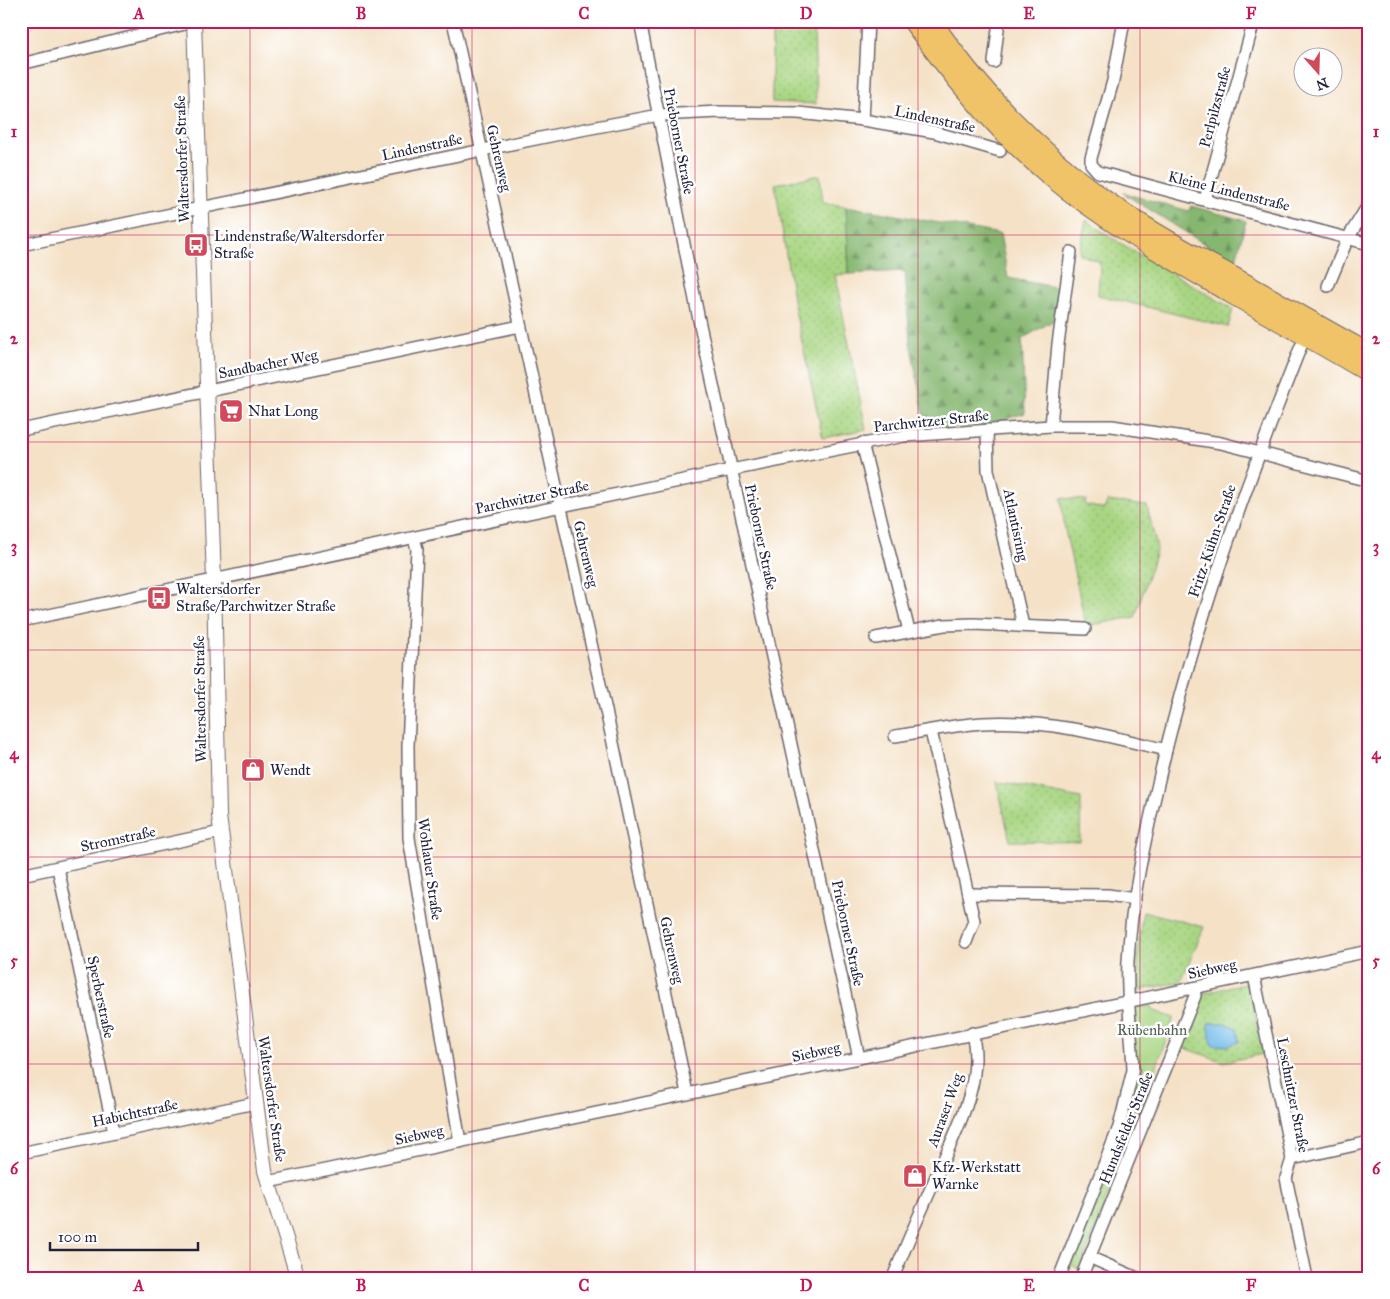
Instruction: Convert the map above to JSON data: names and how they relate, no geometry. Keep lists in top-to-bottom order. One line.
{"streets":{"street":["Perlpilzstraße","Lindenstraße","Prieborner Straße","Gehrenweg","Waltersdorfer Straße","Kleine Lindenstraße","Sandbacher Weg","Parchwitzer Straße","Atlantisring","Fritz-Kühn-Straße","Stromstraße","Wohlauer Straße","Siebweg","Sperberstraße","Leschnitzer Straße","Auraser Weg","Habichtstraße","Hundsfelder Straße"]},"crossings":[["Perlpilzstraße","Kleine Lindenstraße"],["Lindenstraße","Prieborner Straße"],["Lindenstraße","Gehrenweg"],["Lindenstraße","Waltersdorfer Straße"],["Prieborner Straße","Parchwitzer Straße"],["Prieborner Straße","Siebweg"],["Gehrenweg","Sandbacher Weg"],["Gehrenweg","Parchwitzer Straße"],["Gehrenweg","Siebweg"],["Waltersdorfer Straße","Sandbacher Weg"],["Waltersdorfer Straße","Parchwitzer Straße"],["Waltersdorfer Straße","Stromstraße"],["Waltersdorfer Straße","Siebweg"],["Waltersdorfer Straße","Habichtstraße"],["Parchwitzer Straße","Atlantisring"],["Parchwitzer Straße","Fritz-Kühn-Straße"],["Parchwitzer Straße","Wohlauer Straße"],["Fritz-Kühn-Straße","Siebweg"],["Fritz-Kühn-Straße","Hundsfelder Straße"],["Stromstraße","Sperberstraße"],["Wohlauer Straße","Siebweg"],["Siebweg","Leschnitzer Straße"],["Siebweg","Auraser Weg"],["Siebweg","Hundsfelder Straße"],["Sperberstraße","Habichtstraße"]],"parks":["Rübenbahn"],"places":{"bus stop":["Lindenstraße/Waltersdorfer Straße","Waltersdorfer Straße/Parchwitzer Straße"],"supermarket":["Nhat Long"],"shop":["Wendt","Kfz-Werkstatt Warnke"]},"scale_bar":"100 m","north":"bottom","grid":{"columns":["A","B","C","D","E","F"],"rows":["1","2","3","4","5","6"]}}
